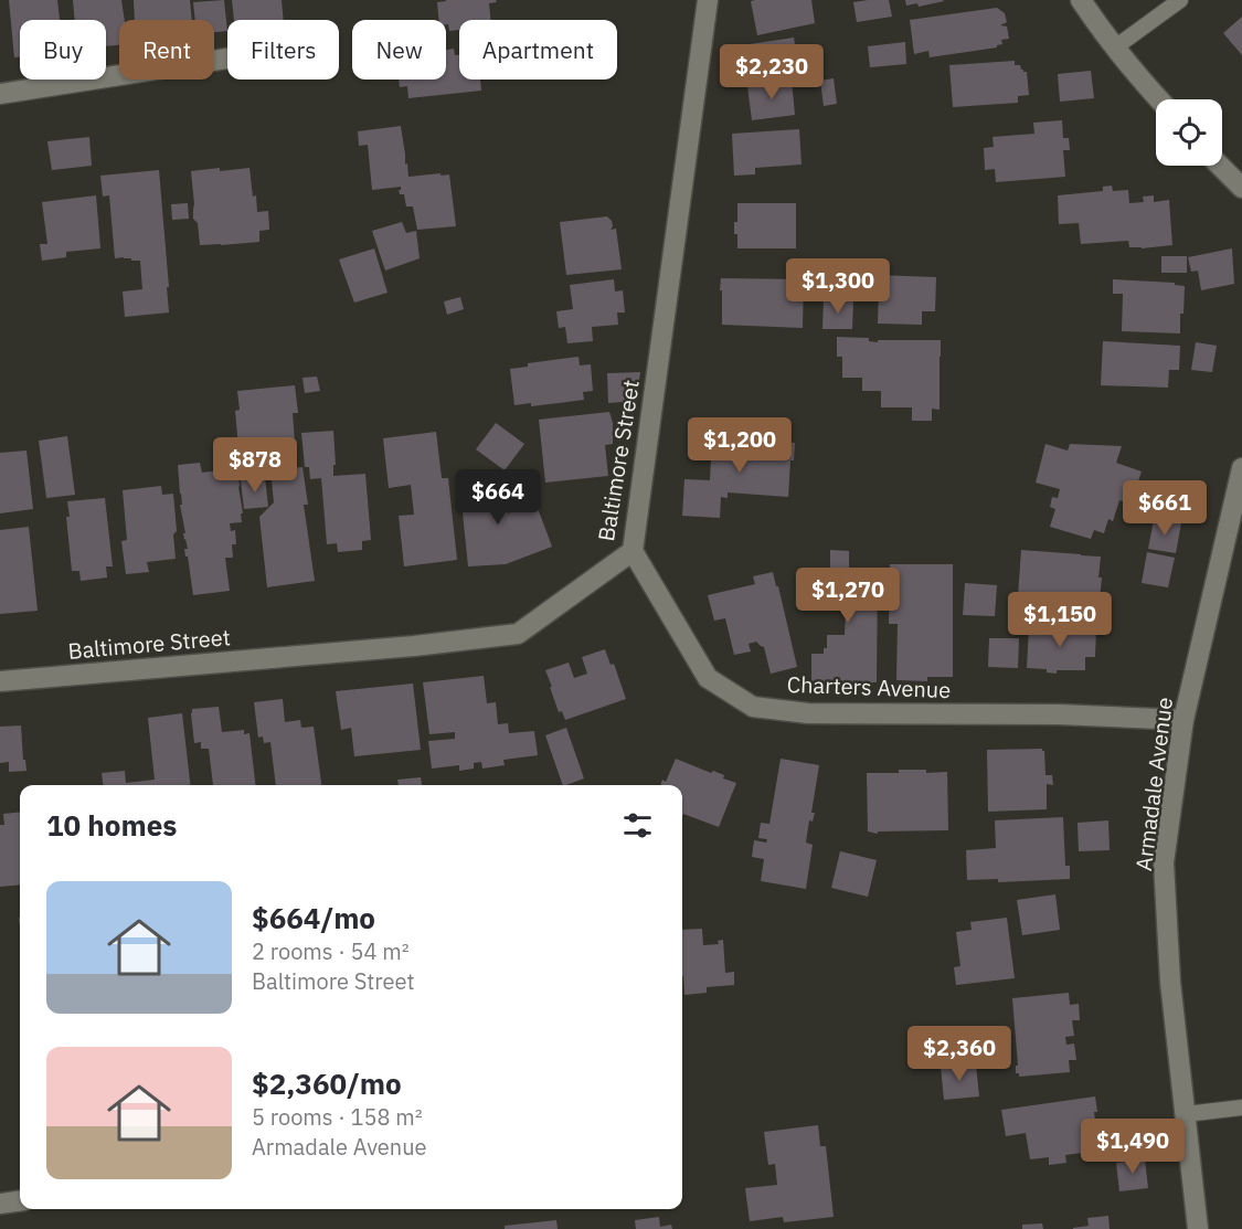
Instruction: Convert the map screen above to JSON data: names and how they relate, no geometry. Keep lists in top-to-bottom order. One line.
{"streets":{"street":["Baltimore Street","Charters Avenue","Armadale Avenue"]},"crossings":[["Baltimore Street","Charters Avenue"],["Charters Avenue","Armadale Avenue"]],"page":{"chip":["Buy","Rent","Filters","New","Apartment"],"price":["$2,230","$1,300","$1,200","$878","$664","$661","$1,270","$1,150","$2,360","$1,490"],"heading":"10 homes","list":[{"name":"$664/mo","note":"2 rooms · 54 m² · Baltimore Street"},{"name":"$2,360/mo","note":"5 rooms · 158 m² · Armadale Avenue"}]}}
